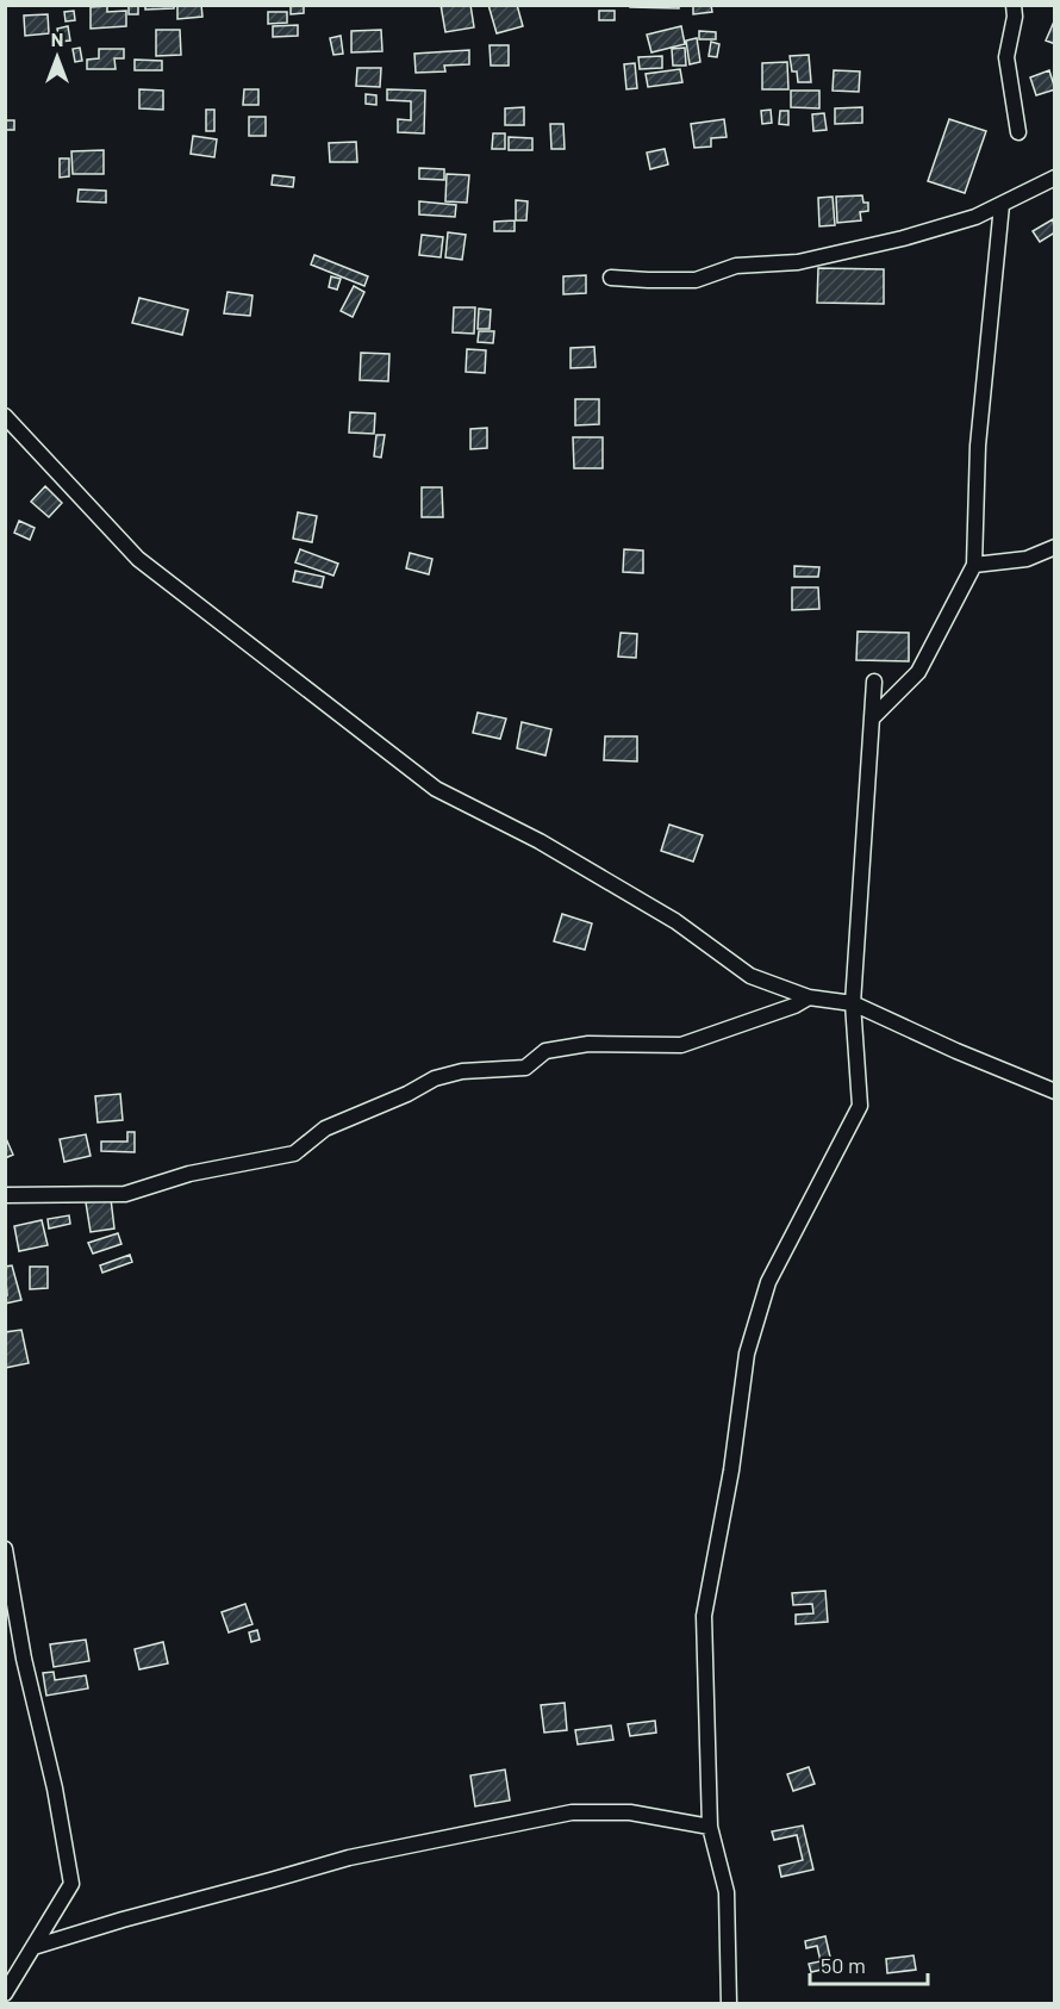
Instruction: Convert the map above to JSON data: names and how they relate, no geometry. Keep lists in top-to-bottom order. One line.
{"scale_bar":"50 m","north":"top"}
